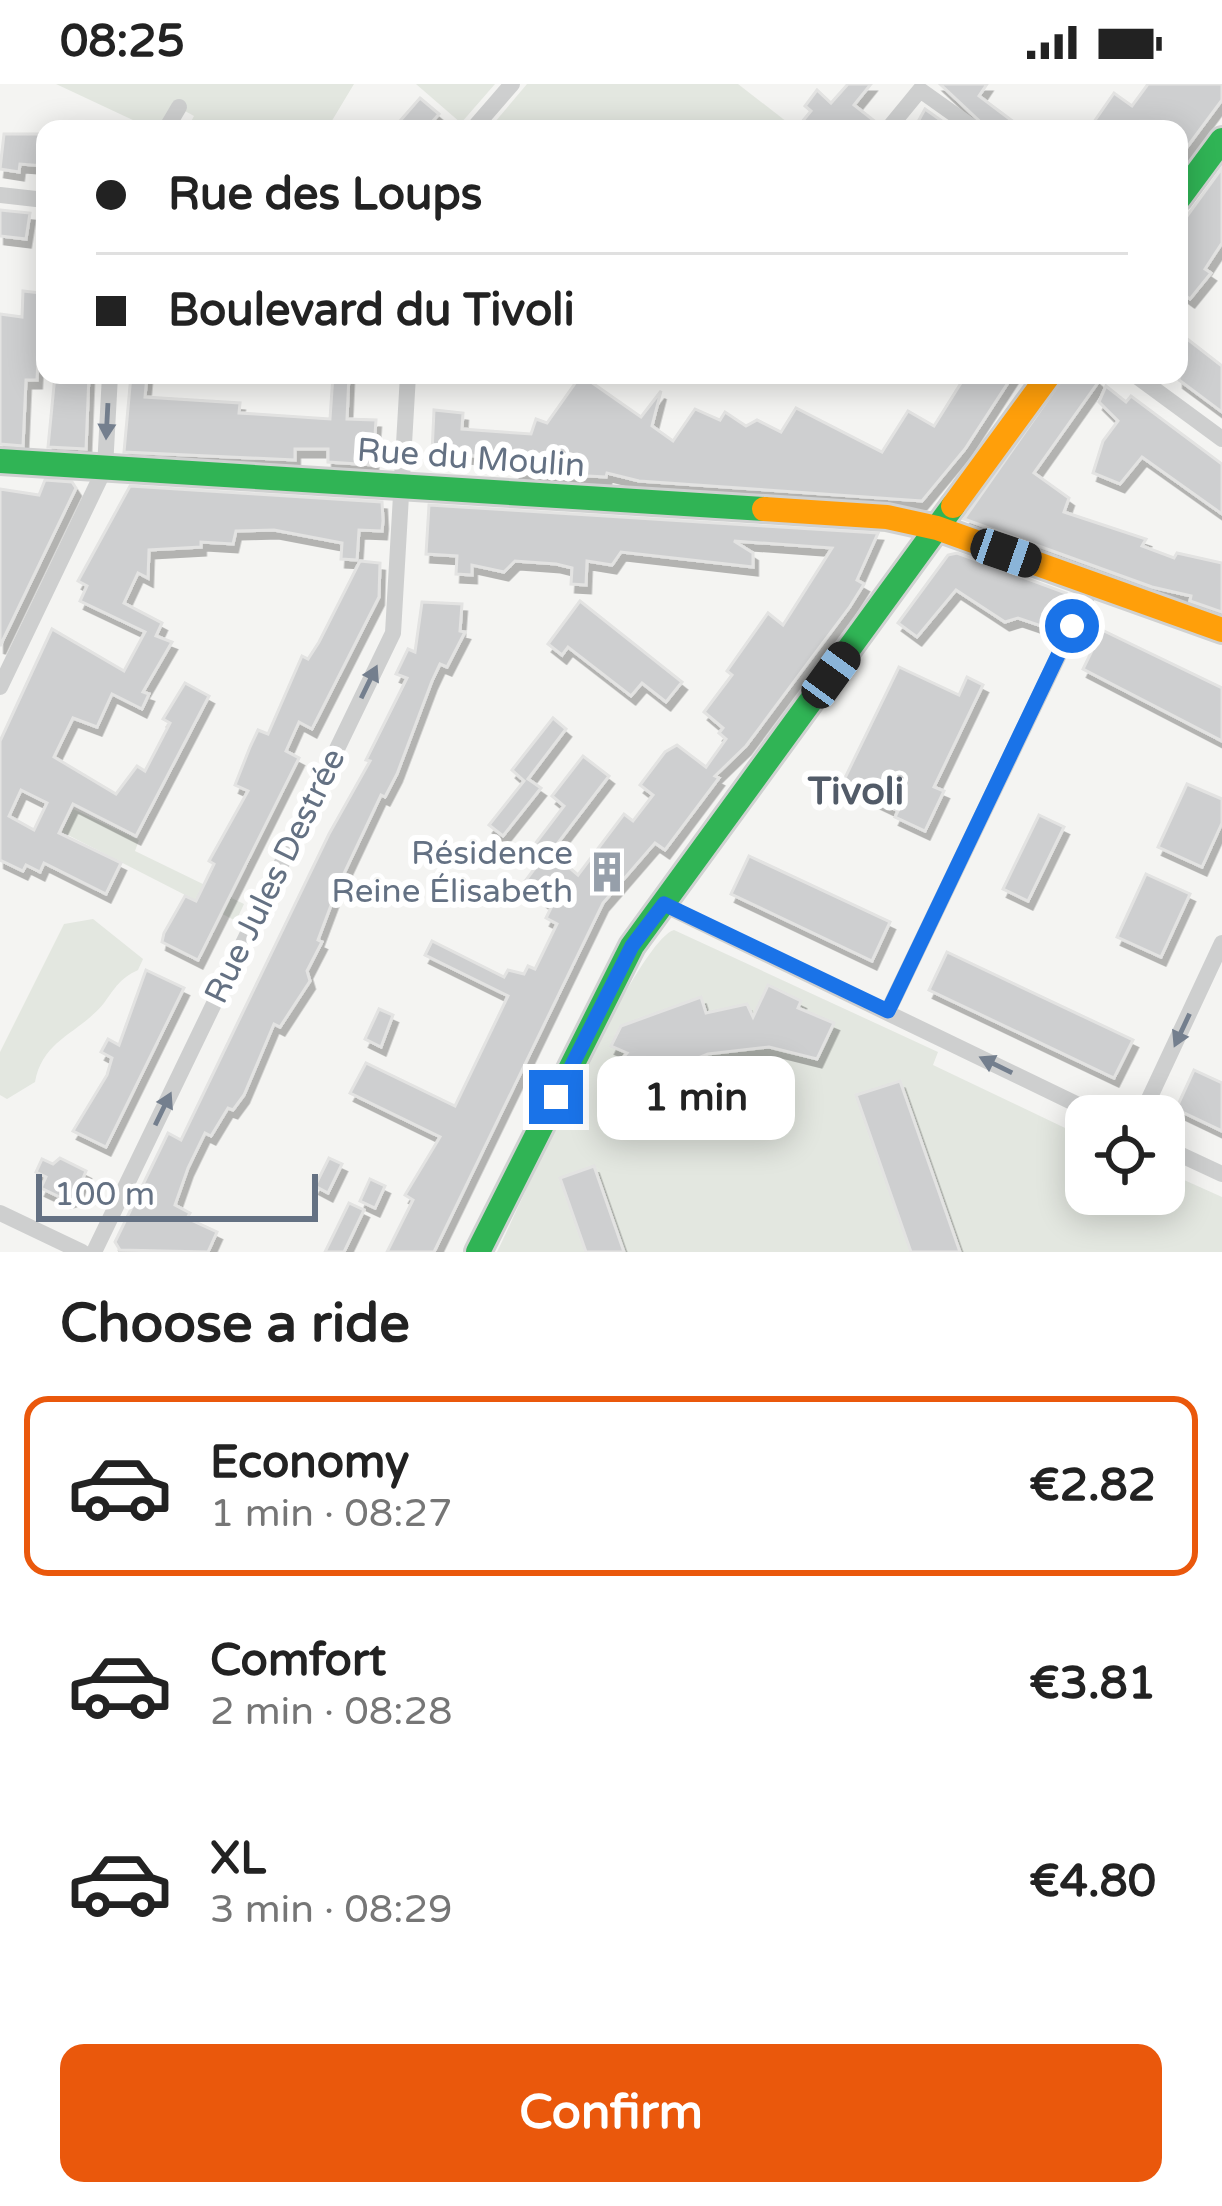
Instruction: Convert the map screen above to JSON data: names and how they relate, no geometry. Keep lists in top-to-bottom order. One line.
{"streets":{"street":["Rue du Moulin","Rue Jules Destrée"]},"crossings":[["Rue du Moulin","Rue Jules Destrée"]],"one_way":["Rue Jules Destrée"],"districts":["Tivoli"],"places":{"building":["Résidence Reine Élisabeth"]},"scale_bar":"100 m","page":{"status":"08:25","banner":["Rue des Loups","Boulevard du Tivoli"],"bubble":"1 min","scale":"100 m","heading":"Choose a ride","list":[{"name":"Economy","note":"1 min · 08:27","value":"€2.82"},{"name":"Comfort","note":"2 min · 08:28","value":"€3.81"},{"name":"XL","note":"3 min · 08:29","value":"€4.80"}],"buttons":"Confirm"}}
